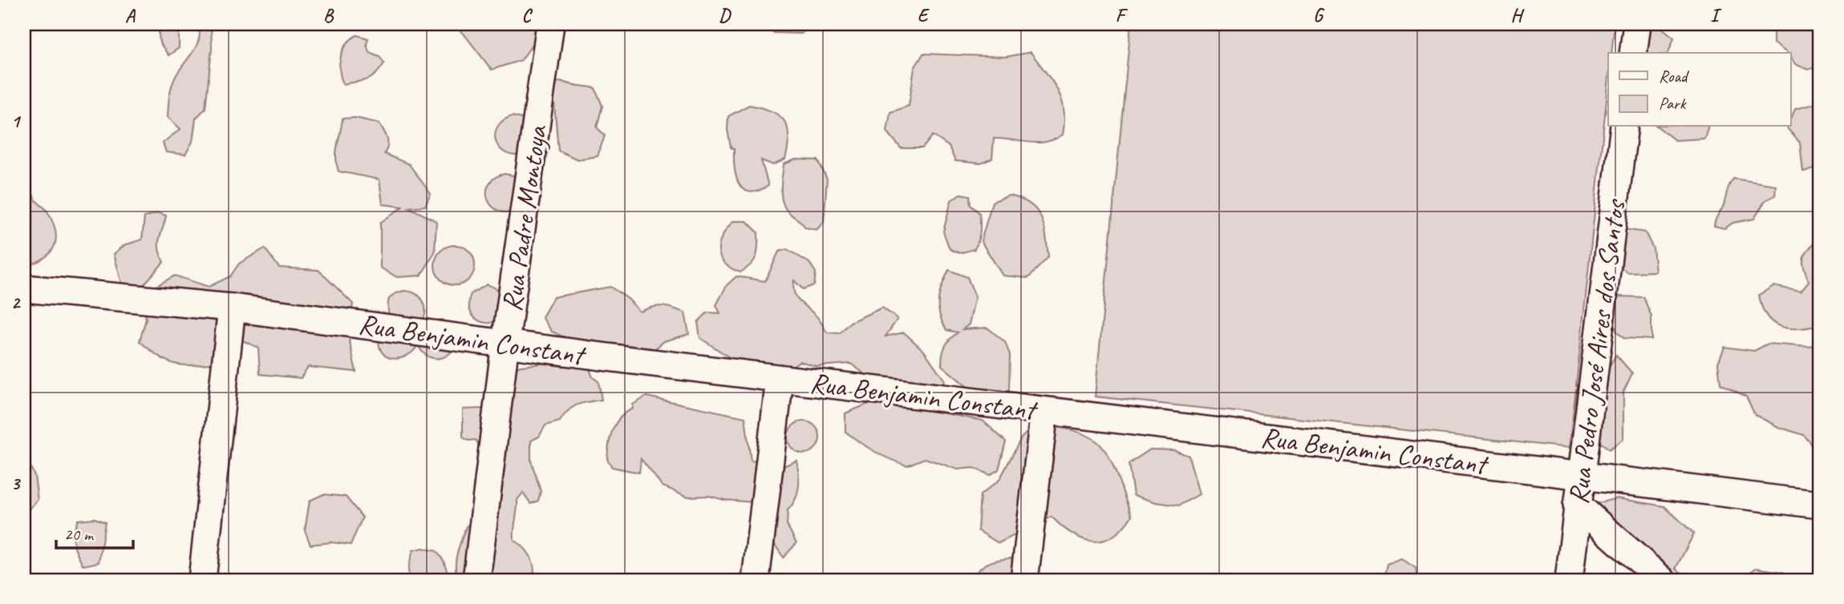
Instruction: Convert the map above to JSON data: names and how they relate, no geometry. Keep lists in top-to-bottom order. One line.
{"streets":{"street":["Rua Padre Montoya","Rua Benjamin Constant","Rua Pedro José Aires dos Santos"]},"crossings":[["Rua Padre Montoya","Rua Benjamin Constant"],["Rua Benjamin Constant","Rua Pedro José Aires dos Santos"]],"legend":["Road","Park"],"scale_bar":"20 m","grid":{"columns":["A","B","C","D","E","F","G","H","I"],"rows":["1","2","3"]}}
